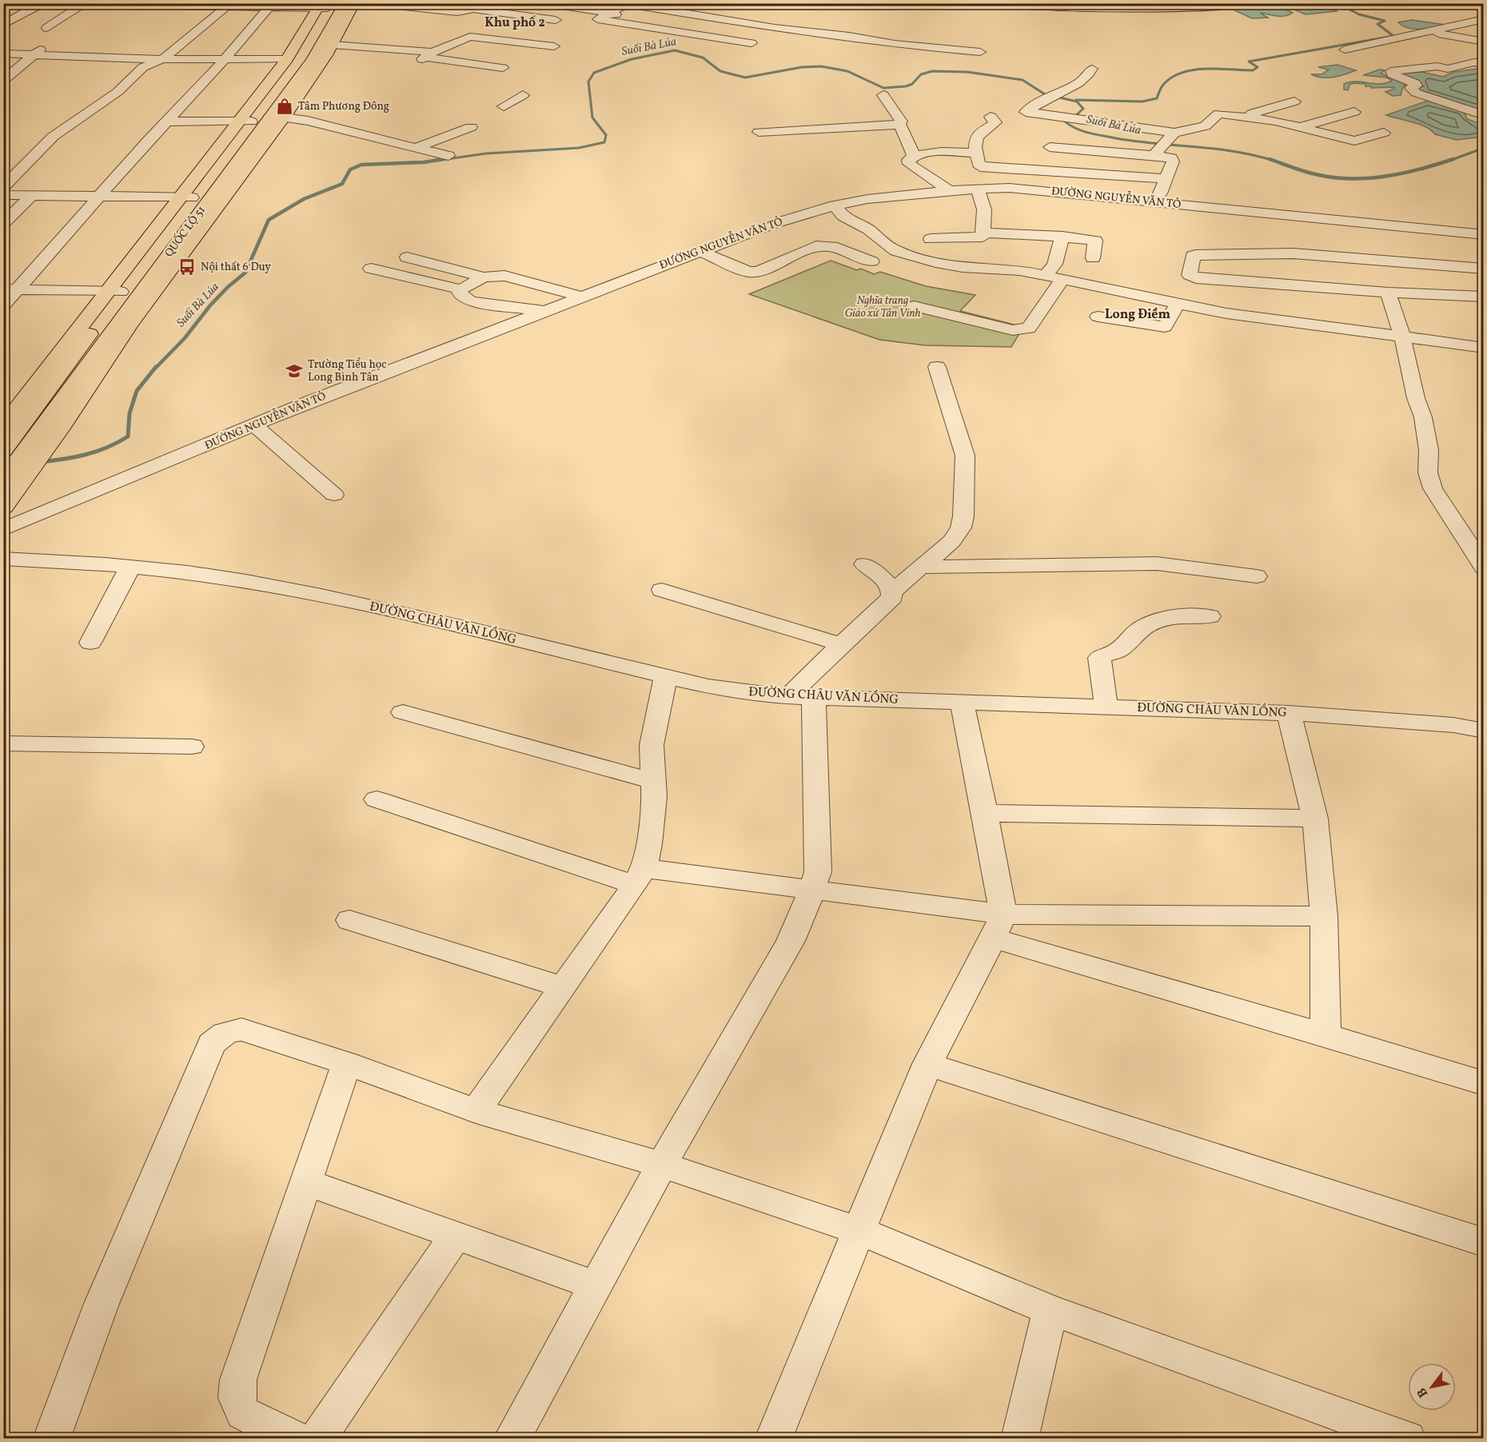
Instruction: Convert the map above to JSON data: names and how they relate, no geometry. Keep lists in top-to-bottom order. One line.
{"streets":{"main road":["QUỐC LỘ 51"],"street":["ĐƯỜNG NGUYỄN VĂN TỎ","ĐƯỜNG CHÂU VĂN LỒNG"]},"districts":["Khu phố 2","Long Điềm"],"water":["Suối Bà Lúa"],"parks":["Nghĩa trang Giáo xứ Tân Vinh"],"places":{"shop":["Tâm Phương Đông"],"bus stop":["Nội thất 6 Duy"],"school or university":["Trường Tiểu học Long Bình Tân"]},"north":"bottom left"}
